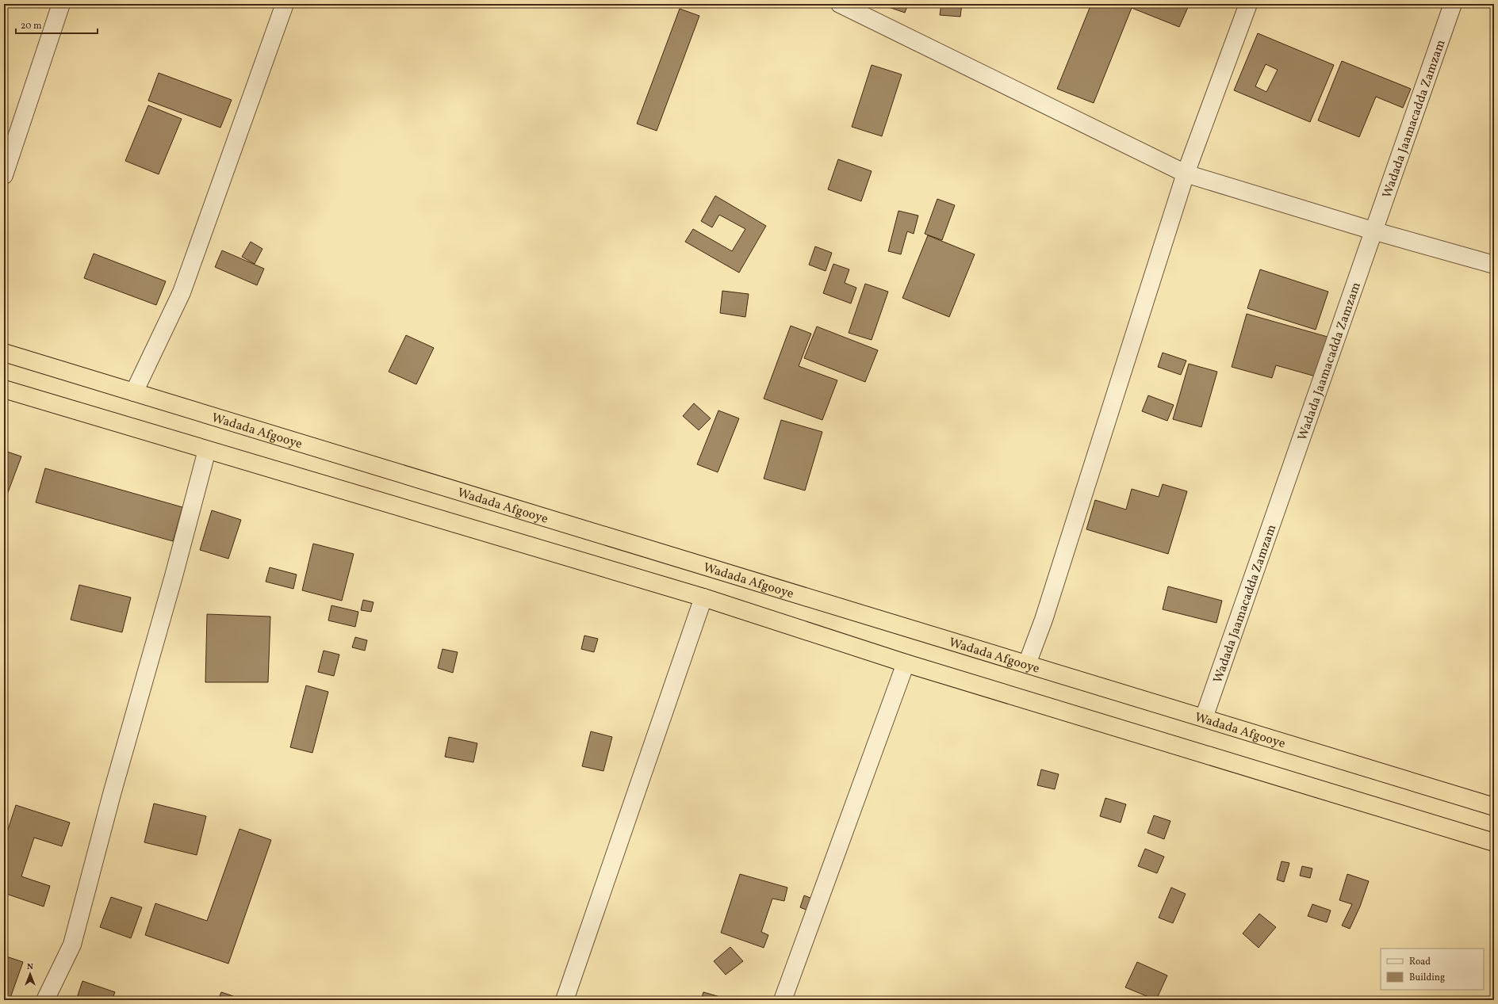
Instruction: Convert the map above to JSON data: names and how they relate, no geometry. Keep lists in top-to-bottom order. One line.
{"streets":{"highway":["Wadada Afgooye"],"street":["Wadada Jaamacadda Zamzam"]},"crossings":[["Wadada Jaamacadda Zamzam","Wadada Afgooye"]],"legend":["Road","Building"],"scale_bar":"20 m","north":"top"}
